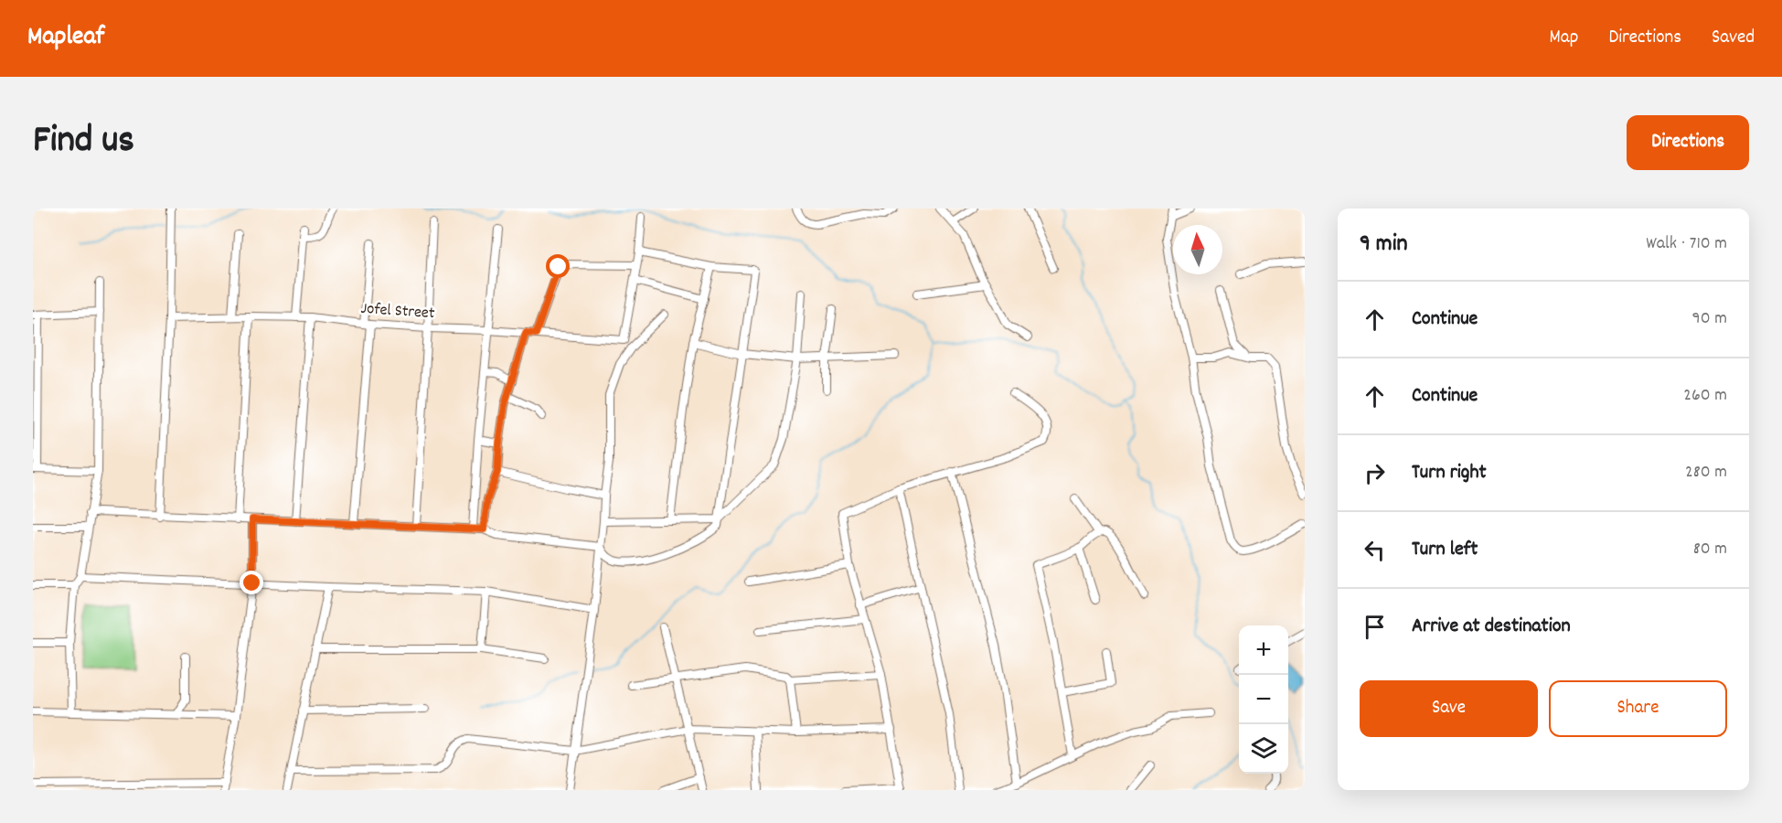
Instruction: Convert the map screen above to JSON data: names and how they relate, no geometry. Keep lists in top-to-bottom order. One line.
{"streets":{"street":["Jofel Street"]},"north":"top","page":{"header":"Mapleaf","nav":["Map","Directions","Saved"],"title":"Find us","buttons":["Directions",["Save","Share"]],"heading":["9 min","Walk · 710 m"],"list":[["Continue","90 m"],["Continue","260 m"],["Turn right","280 m"],["Turn left","80 m"],"Arrive at destination"],"map_buttons":["+","−"]}}
